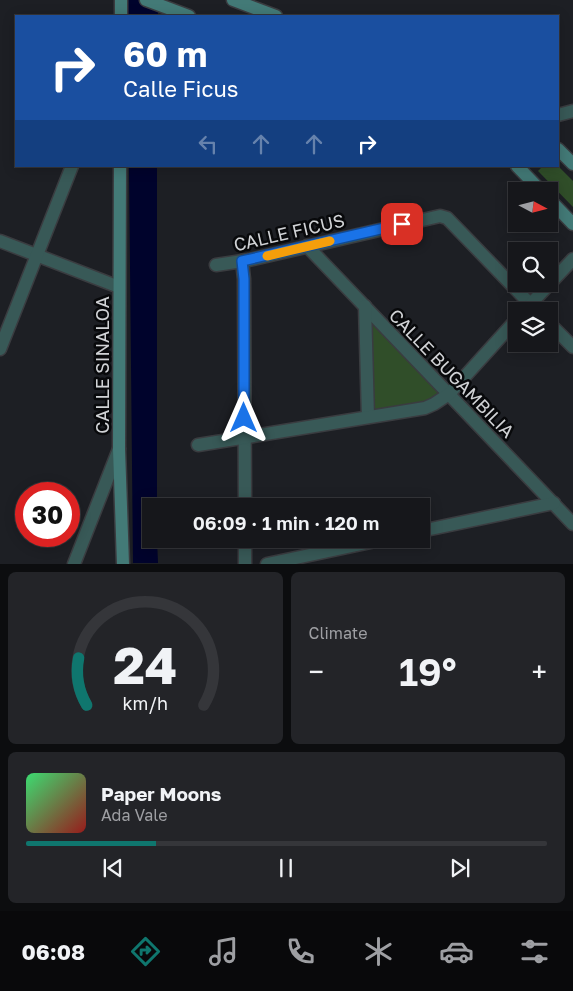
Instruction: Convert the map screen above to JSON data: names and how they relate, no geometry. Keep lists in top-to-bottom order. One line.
{"streets":{"street":["CALLE FICUS","CALLE SINALOA","CALLE BUGAMBILIA"]},"crossings":[["CALLE FICUS","CALLE BUGAMBILIA"]],"north":"right","page":{"turn":["60 m","Calle Ficus"],"limit":"30","trip":"06:09 · 1 min · 120 m","tile":"Climate","heat":["−","19°","+"],"song":["Paper Moons","Ada Vale"],"tabs":"06:08","gauge":["24","km/h"]}}
